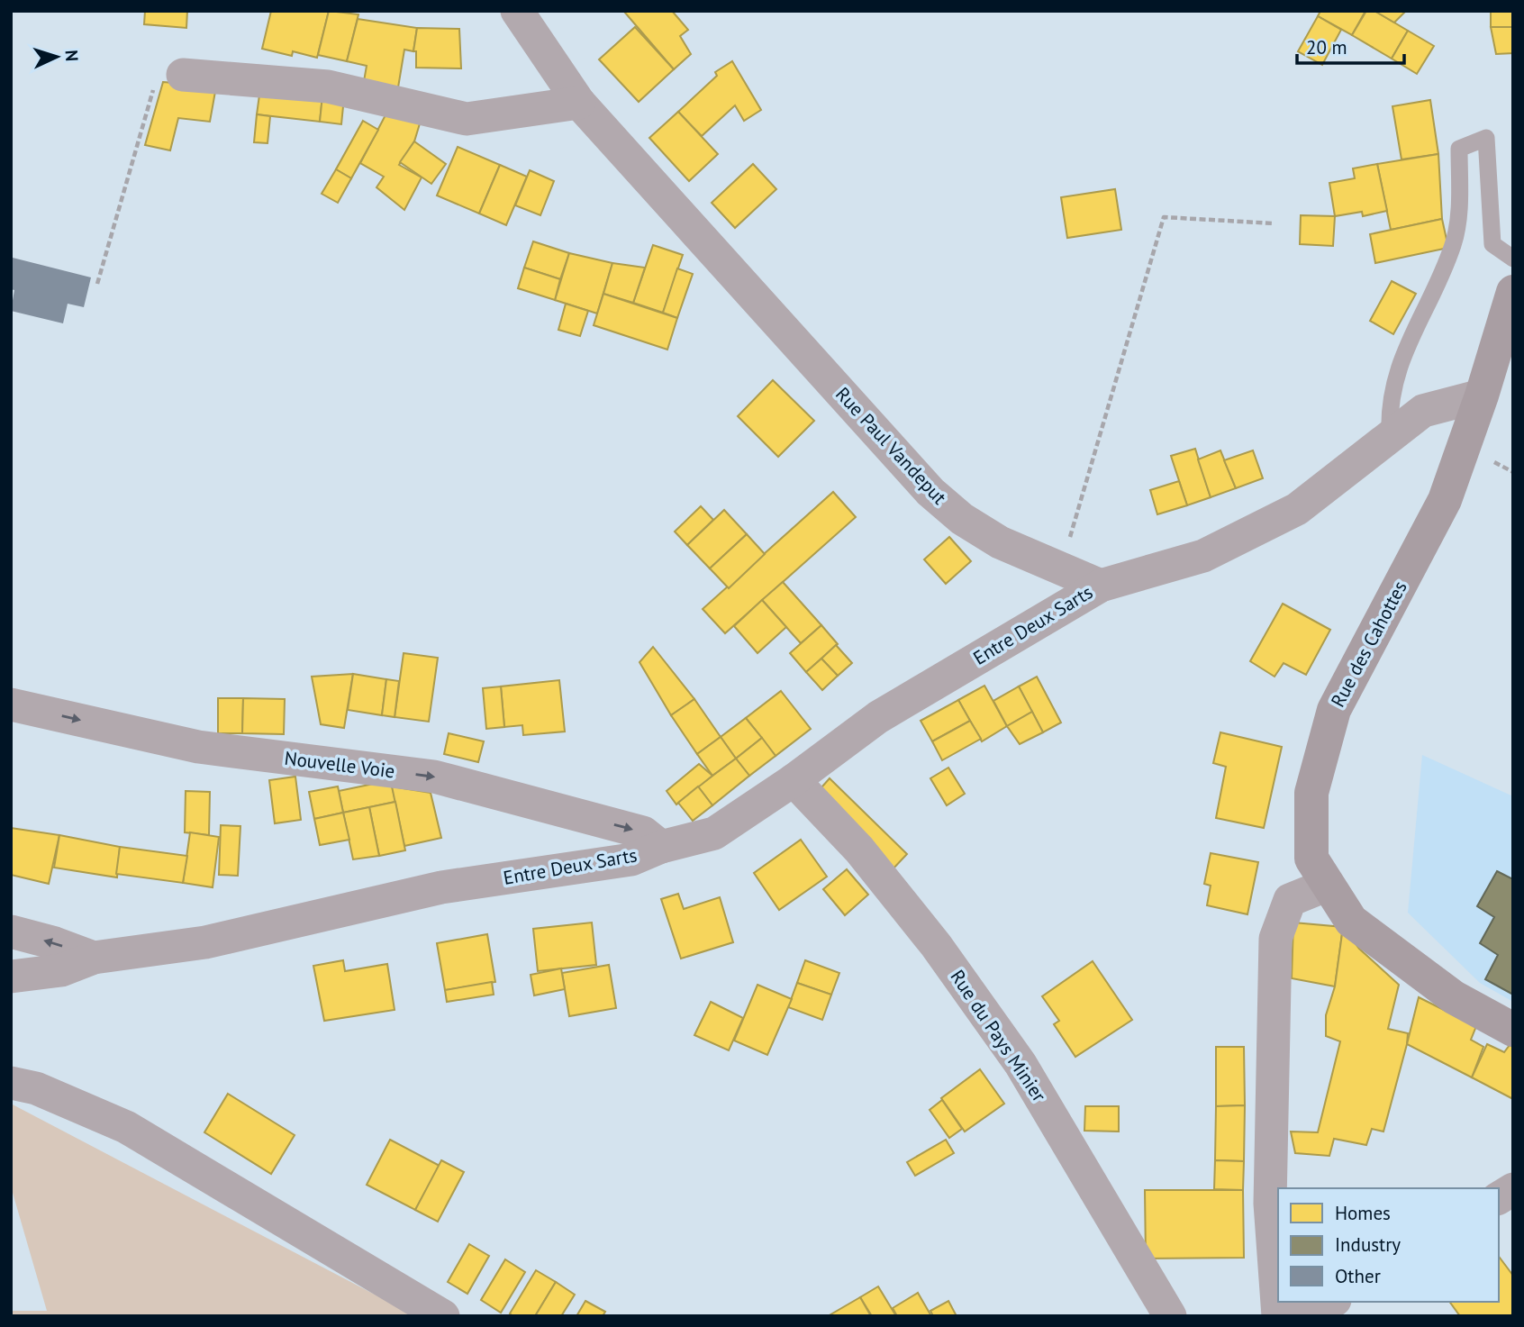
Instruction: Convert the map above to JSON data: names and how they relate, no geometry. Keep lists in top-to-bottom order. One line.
{"streets":{"street":["Rue Paul Vandeput","Entre Deux Sarts","Rue des Cahottes","Nouvelle Voie","Rue du Pays Minier"]},"crossings":[["Rue Paul Vandeput","Entre Deux Sarts"],["Entre Deux Sarts","Nouvelle Voie"],["Entre Deux Sarts","Rue du Pays Minier"]],"one_way":["Nouvelle Voie"],"legend":["Homes","Industry","Other"],"scale_bar":"20 m","north":"right"}
